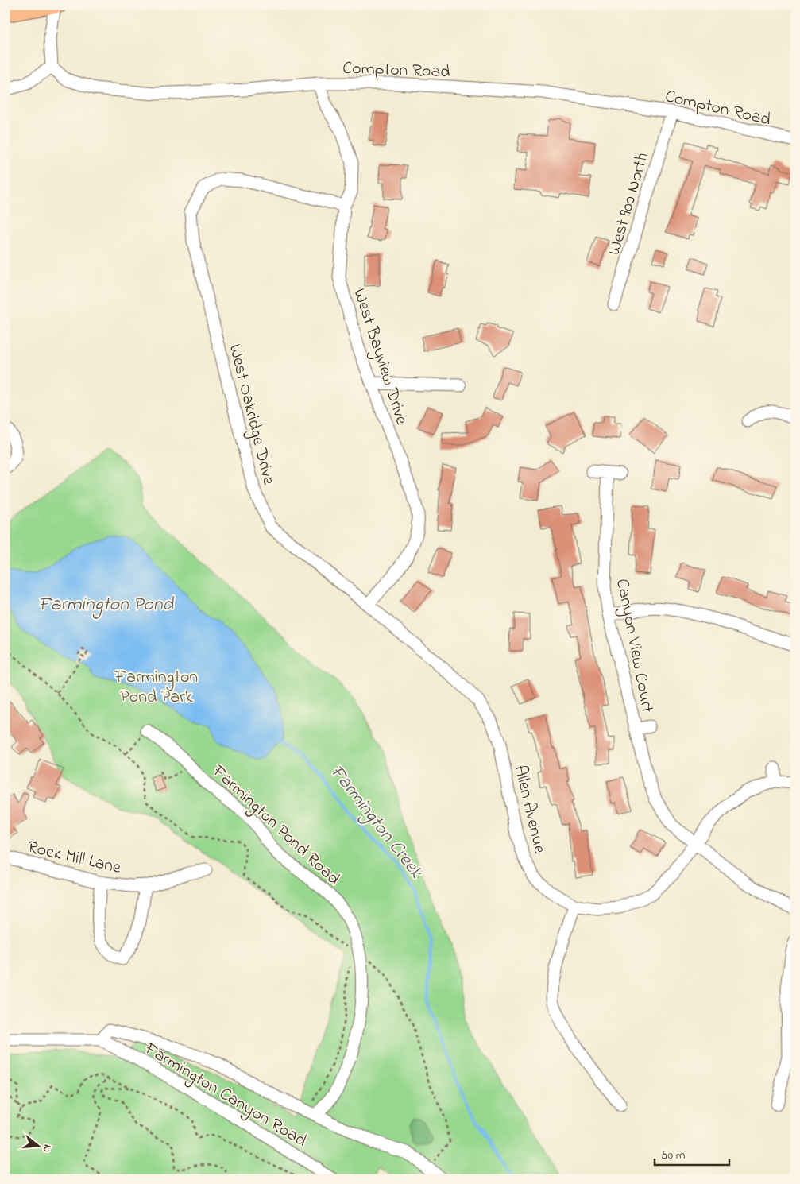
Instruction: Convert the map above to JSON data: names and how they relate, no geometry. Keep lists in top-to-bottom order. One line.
{"streets":{"street":["Compton Road","West 900 North","West Bayview Drive","West Oakridge Drive","Canyon View Court","Allen Avenue","Farmington Pond Road","Rock Mill Lane","Farmington Canyon Road"]},"crossings":[["Compton Road","West 900 North"],["Compton Road","West Bayview Drive"],["West Bayview Drive","West Oakridge Drive"],["West Bayview Drive","Allen Avenue"],["West Oakridge Drive","Allen Avenue"],["Canyon View Court","Allen Avenue"]],"water":["Farmington Pond","Farmington Creek"],"parks":["Farmington Pond Park"],"scale_bar":"50 m","north":"right"}
